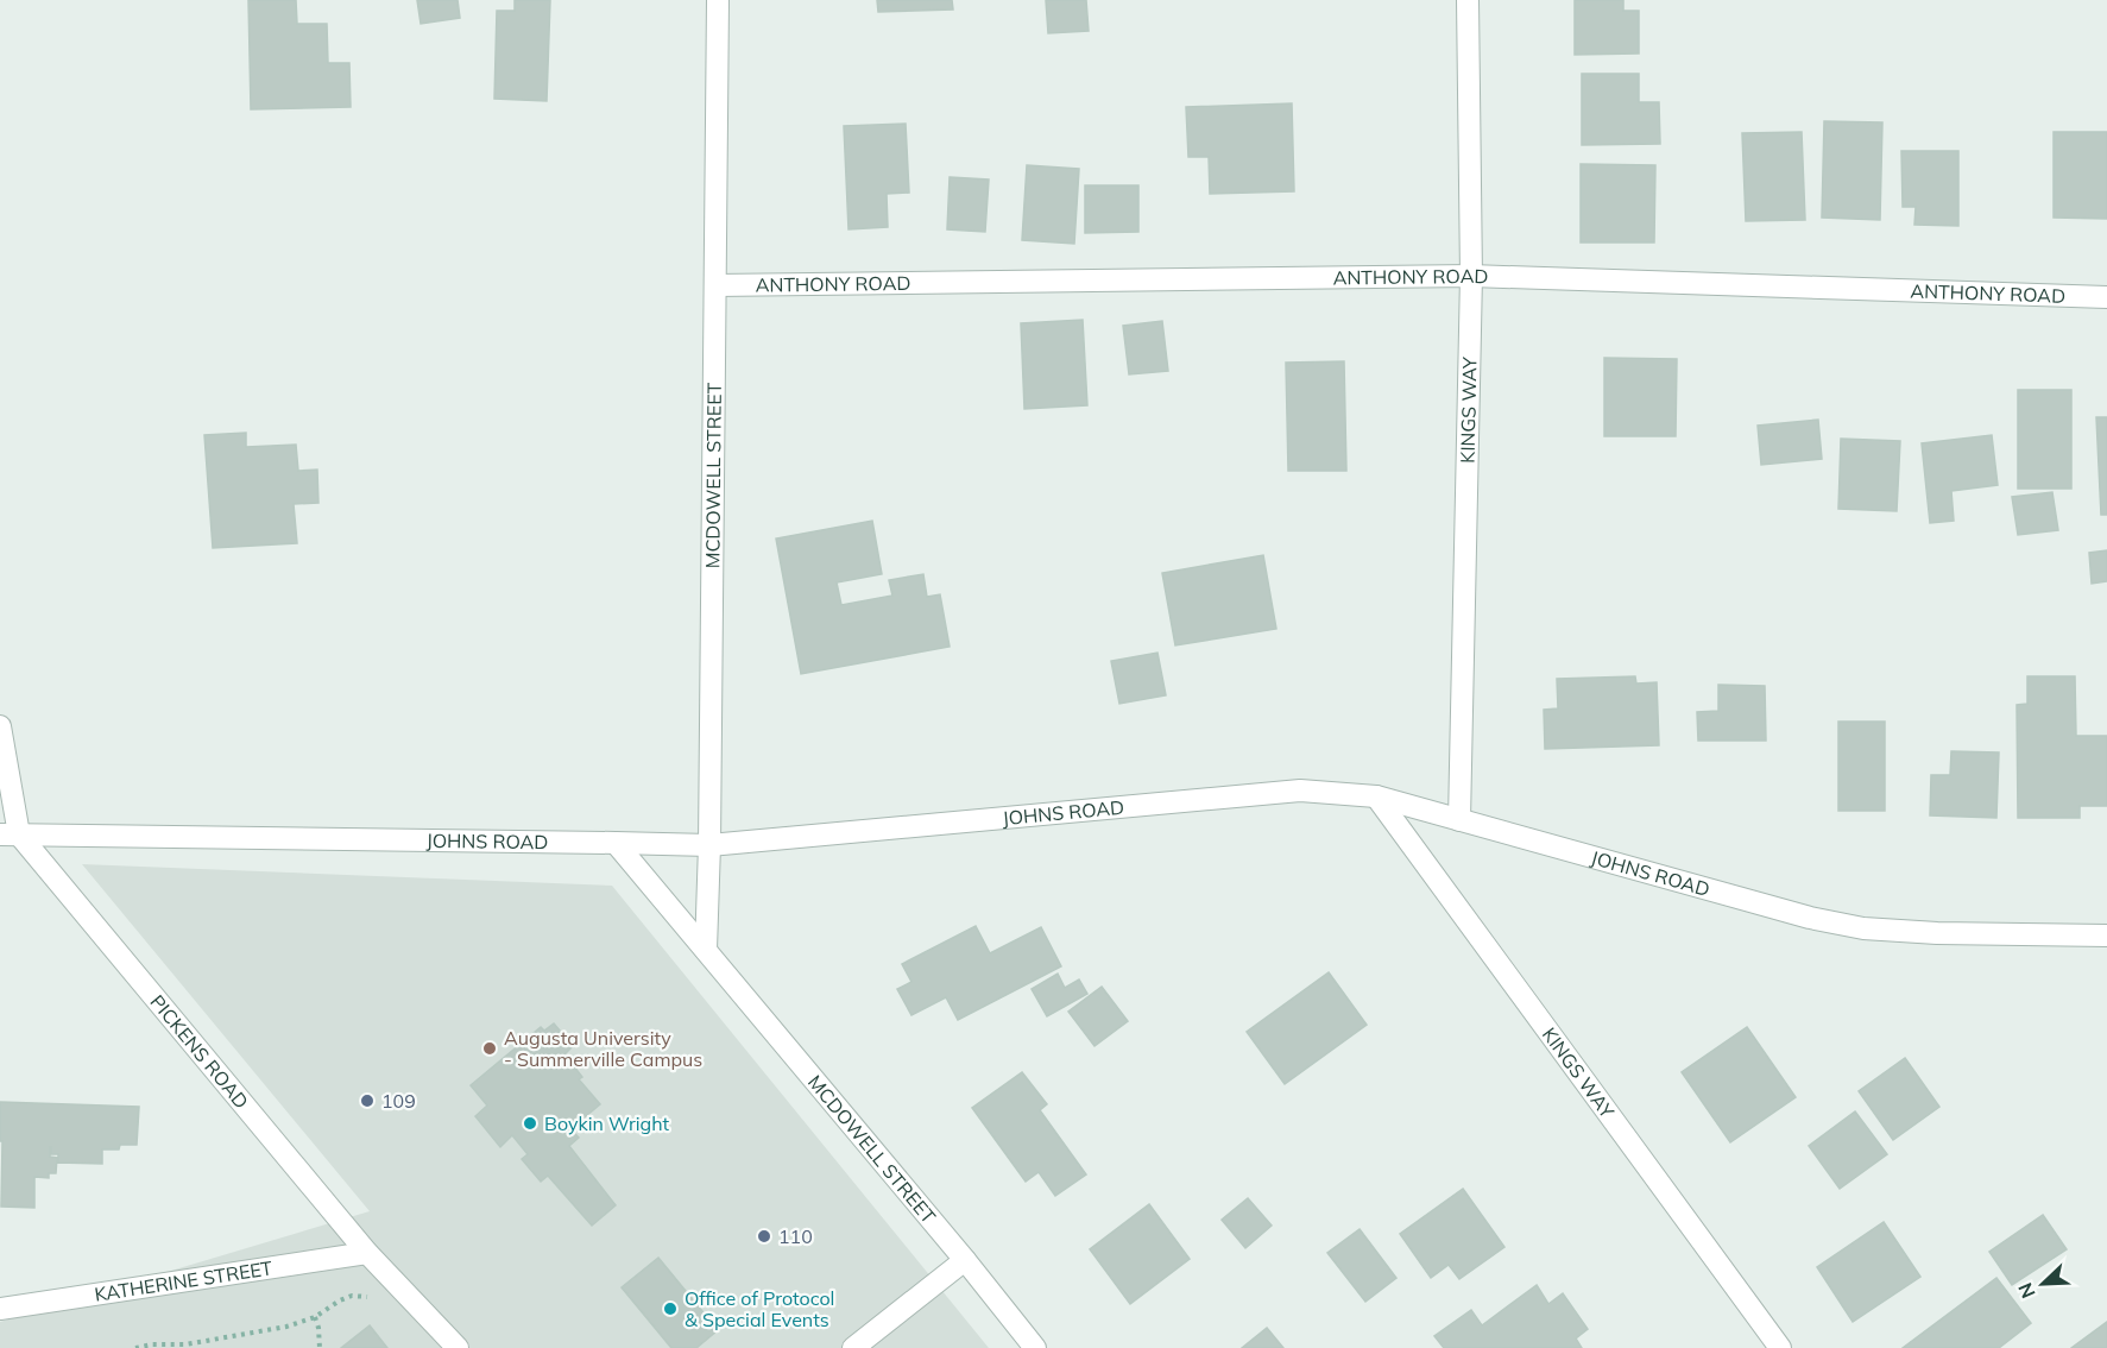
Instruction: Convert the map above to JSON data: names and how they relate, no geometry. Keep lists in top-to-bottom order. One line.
{"streets":{"street":["ANTHONY ROAD","KINGS WAY","MCDOWELL STREET","JOHNS ROAD","PICKENS ROAD","KATHERINE STREET"]},"crossings":[["ANTHONY ROAD","KINGS WAY"],["ANTHONY ROAD","MCDOWELL STREET"],["KINGS WAY","JOHNS ROAD"],["MCDOWELL STREET","JOHNS ROAD"],["JOHNS ROAD","PICKENS ROAD"],["PICKENS ROAD","KATHERINE STREET"]],"places":["Augusta University - Summerville Campus","109","Boykin Wright","110","Office of Protocol & Special Events"],"north":"bottom left"}
